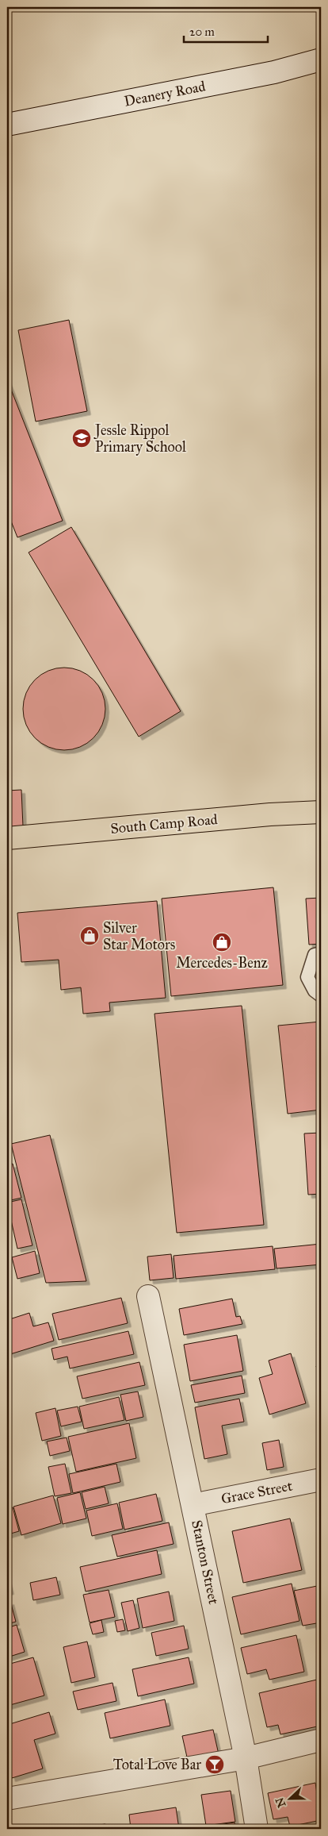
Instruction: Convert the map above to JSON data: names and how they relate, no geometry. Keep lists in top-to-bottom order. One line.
{"streets":{"main road":["South Camp Road"],"street":["Deanery Road","Grace Street","Stanton Street"]},"crossings":[["Grace Street","Stanton Street"]],"places":{"school or university":["Jessle Rippol Primary School"],"shop":["Silver Star Motors","Mercedes-Benz"],"bar":["Total Love Bar"]},"scale_bar":"20 m","north":"left"}
